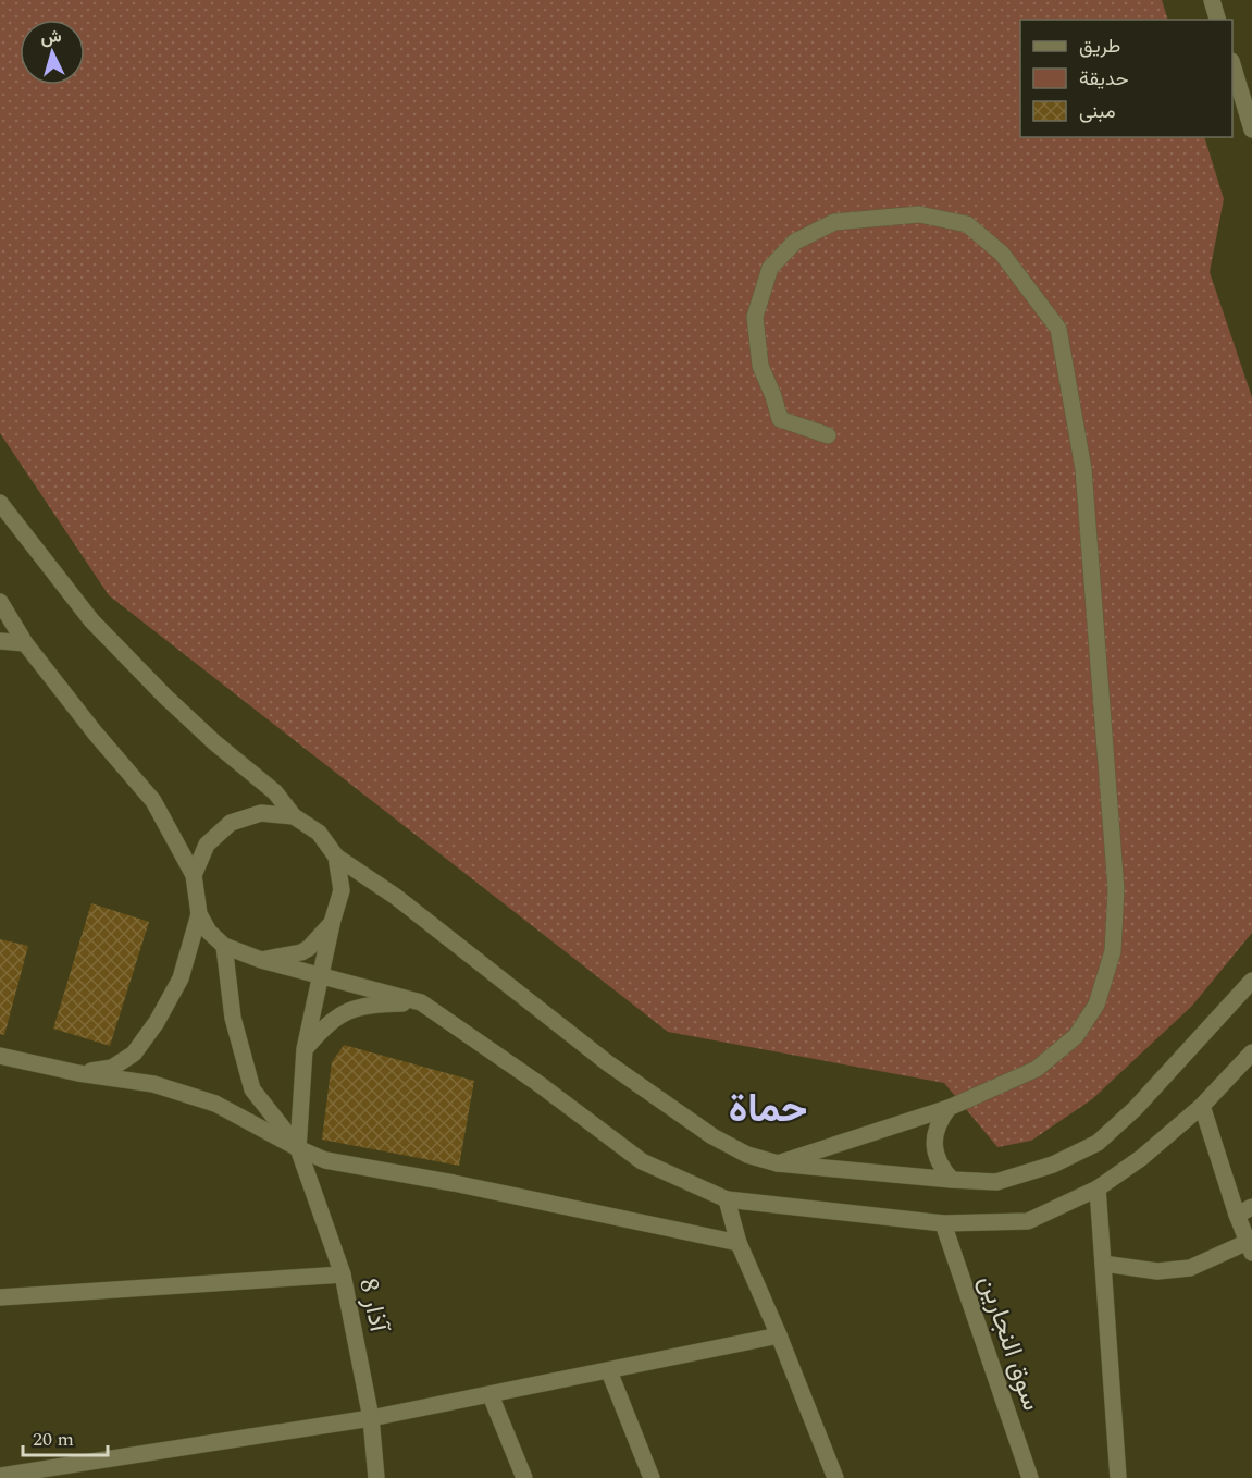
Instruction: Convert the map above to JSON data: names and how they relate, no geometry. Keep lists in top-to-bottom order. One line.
{"streets":{"street":["8 آذار","سوق النجارين"]},"districts":["حماة"],"legend":["طريق","حديقة","مبنى"],"scale_bar":"20 m","north":"top"}
